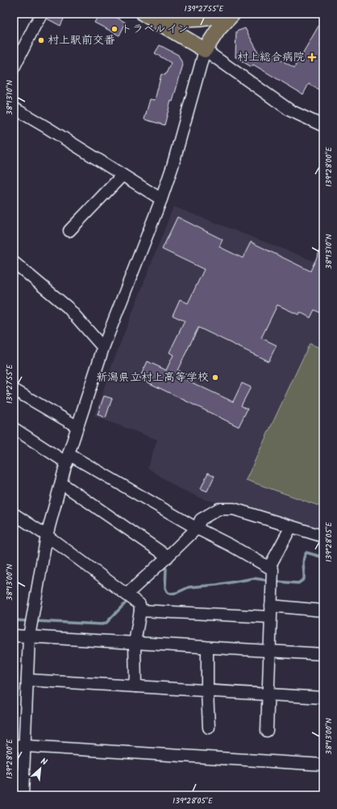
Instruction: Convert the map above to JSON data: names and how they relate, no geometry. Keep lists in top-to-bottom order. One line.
{"places":{"other":["トラベルイン","村上駅前交番","新潟県立村上高等学校"],"health":["村上総合病院"]},"north":"top right","coordinates":["139°27'55\"E","38°13'10\"N","139°28'00\"E","139°28'05\"E","38°13'00\"N"]}
